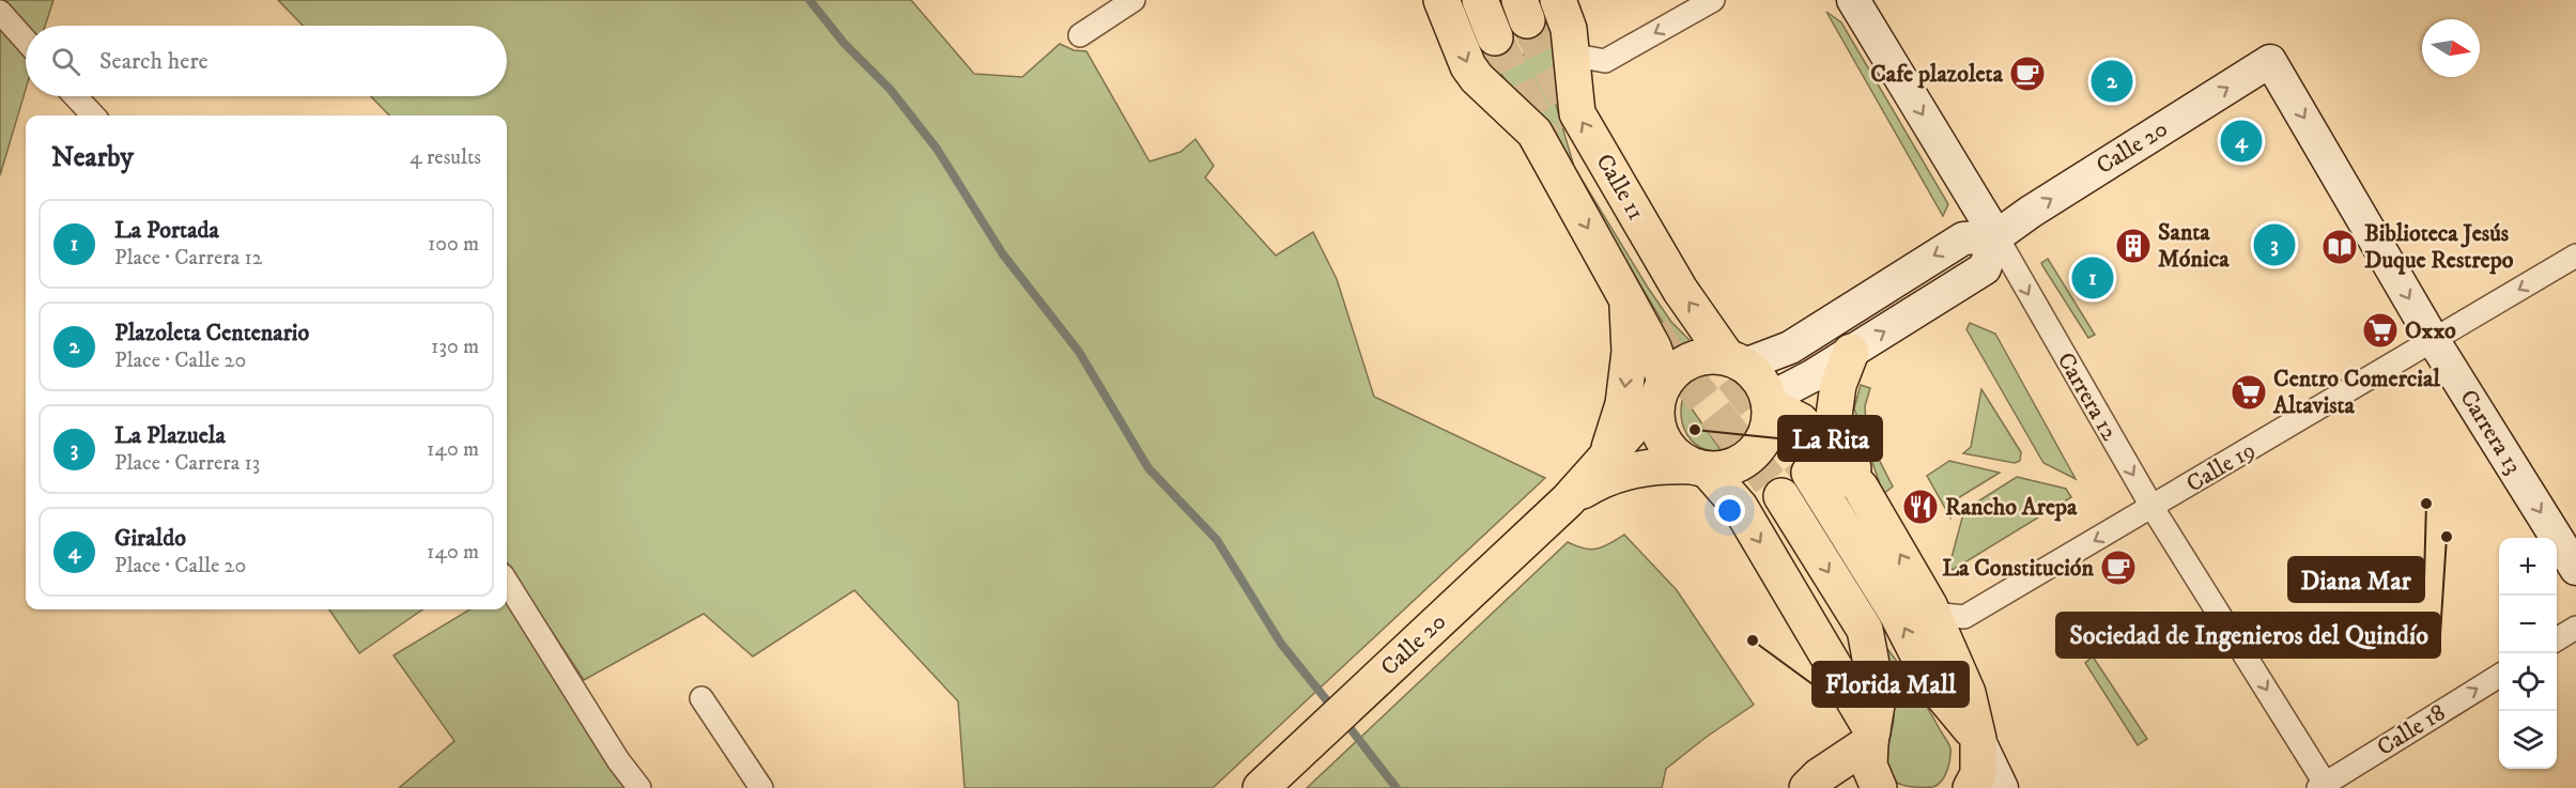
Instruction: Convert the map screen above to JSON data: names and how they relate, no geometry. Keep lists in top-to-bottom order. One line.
{"streets":{"main road":["Calle 20","Calle 11"],"street":["Carrera 12","Carrera 13","Calle 19","Calle 18"]},"crossings":[["Calle 20","Calle 11"],["Calle 20","Carrera 12"],["Calle 20","Carrera 13"],["Carrera 12","Calle 19"],["Carrera 12","Calle 18"],["Carrera 13","Calle 19"]],"one_way":["Carrera 12","Carrera 13","Calle 19","Calle 18"],"places":{"cafe":["Cafe plazoleta","La Constitución"],"building":["Santa Mónica"],"library":["Biblioteca Jesús Duque Restrepo"],"supermarket":["Oxxo","Centro Comercial Altavista"],"other":["La Rita","Diana Mar","Sociedad de Ingenieros del Quindío","Florida Mall"],"restaurant":["Rancho Arepa"]},"north":"right","page":{"search":"Search here","pins":["2","4","3","1"],"heading":["Nearby","4 results"],"list":[{"mark":"1","name":"La Portada","note":"Place · Carrera 12","value":"100 m"},{"mark":"2","name":"Plazoleta Centenario","note":"Place · Calle 20","value":"130 m"},{"mark":"3","name":"La Plazuela","note":"Place · Carrera 13","value":"140 m"},{"mark":"4","name":"Giraldo","note":"Place · Calle 20","value":"140 m"}],"map_buttons":["+","−"]}}
